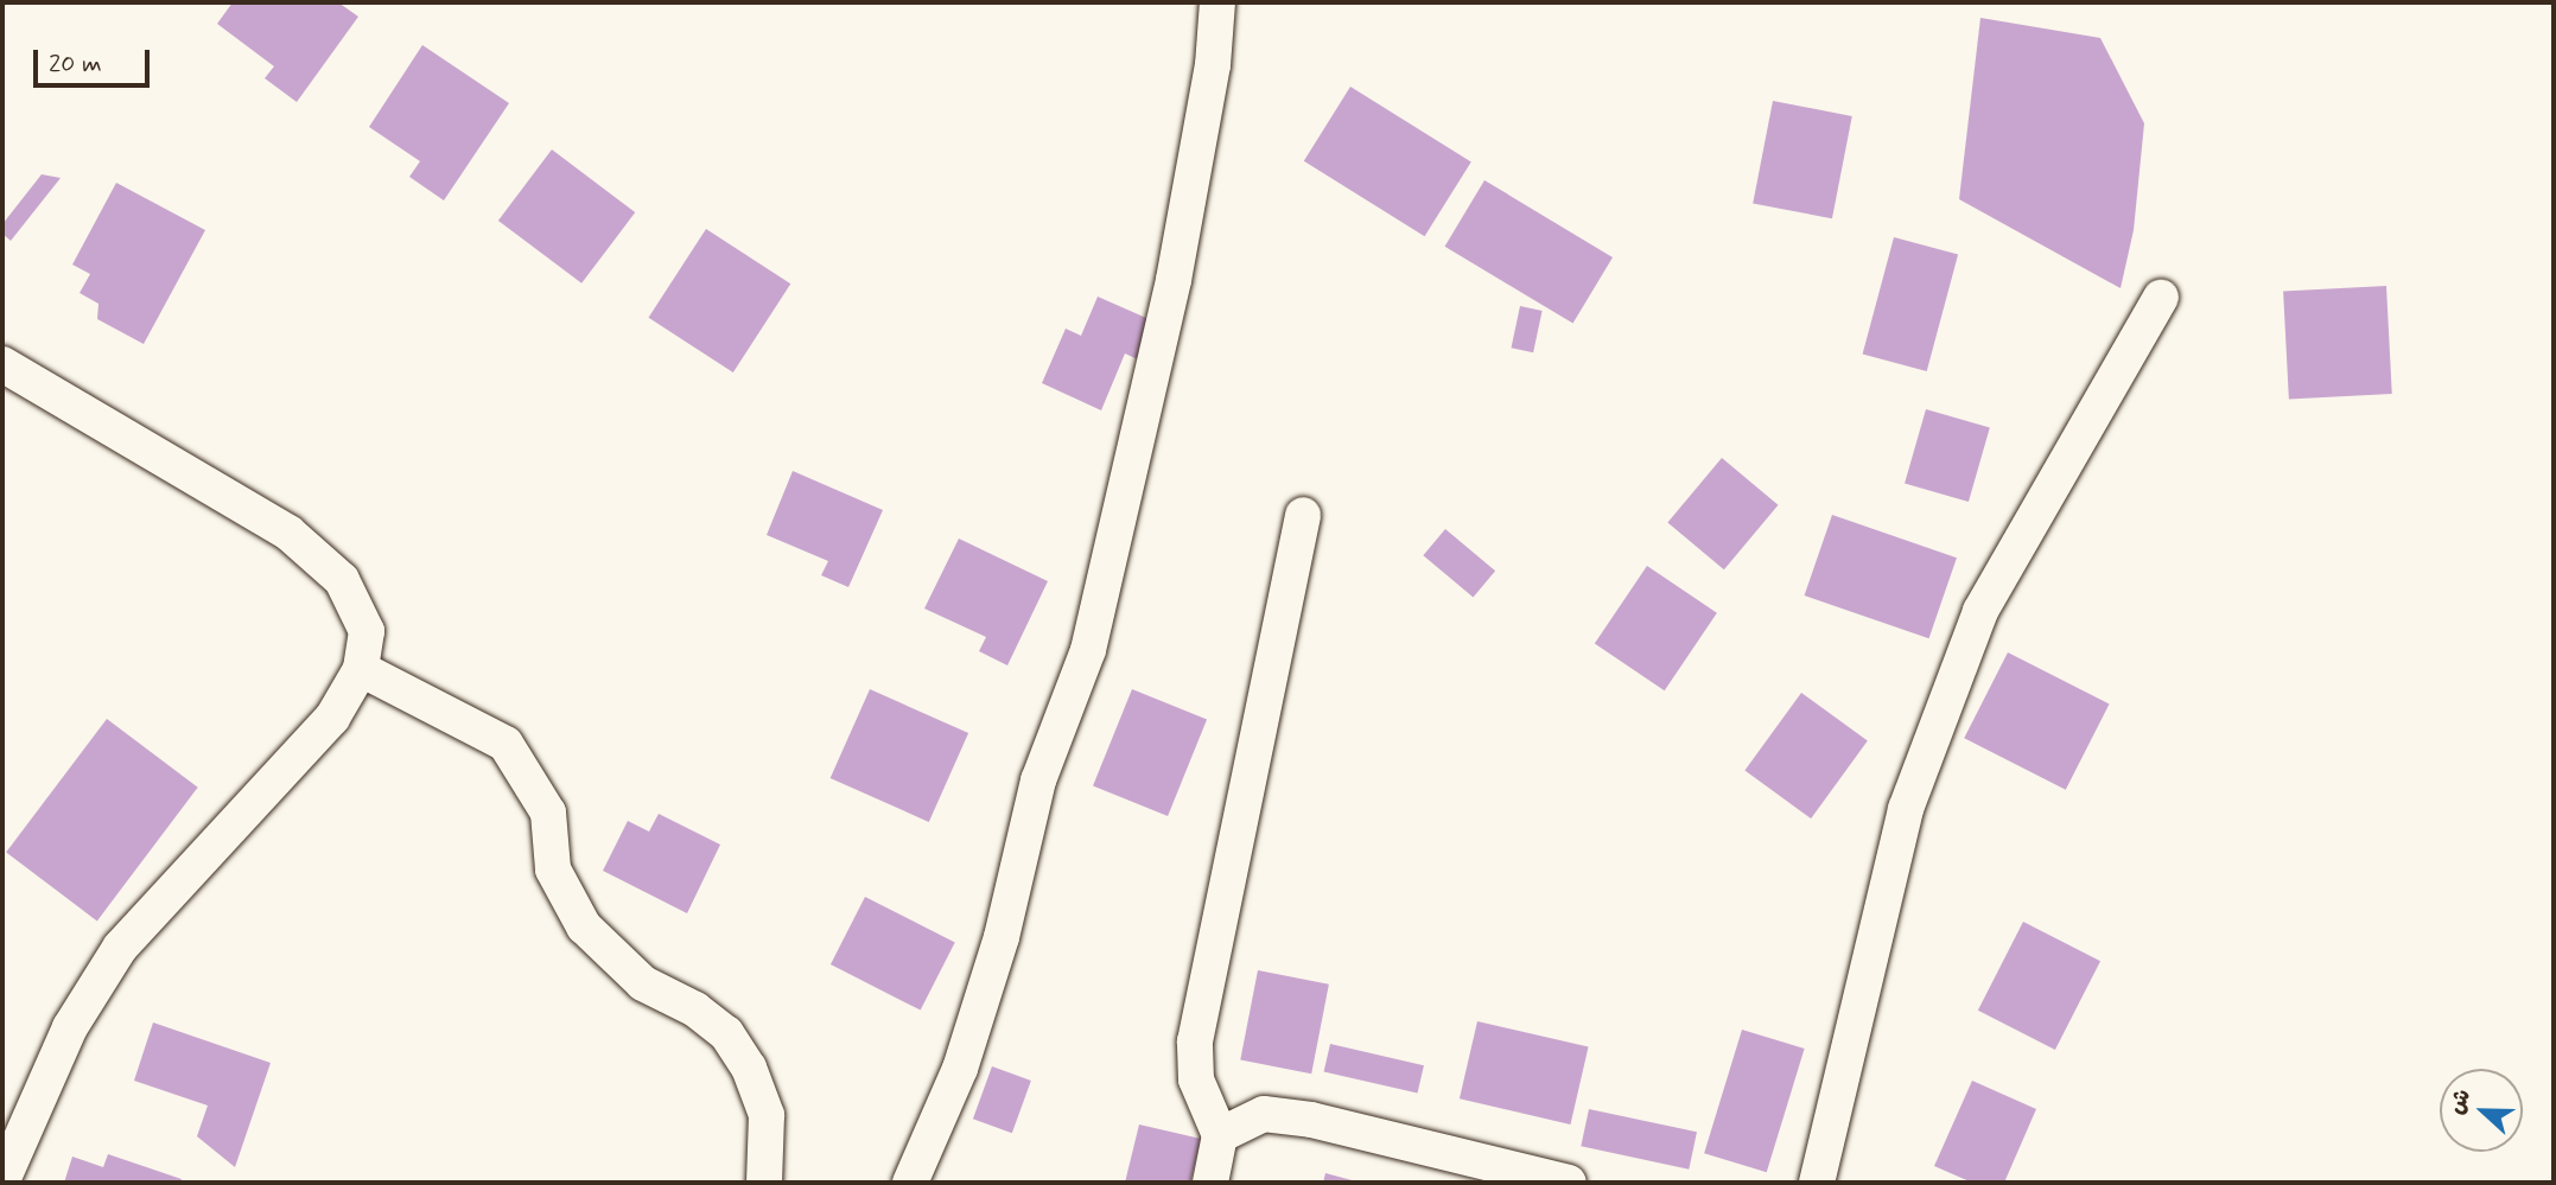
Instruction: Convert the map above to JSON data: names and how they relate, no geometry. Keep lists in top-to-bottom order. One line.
{"scale_bar":"20 m","north":"left"}
